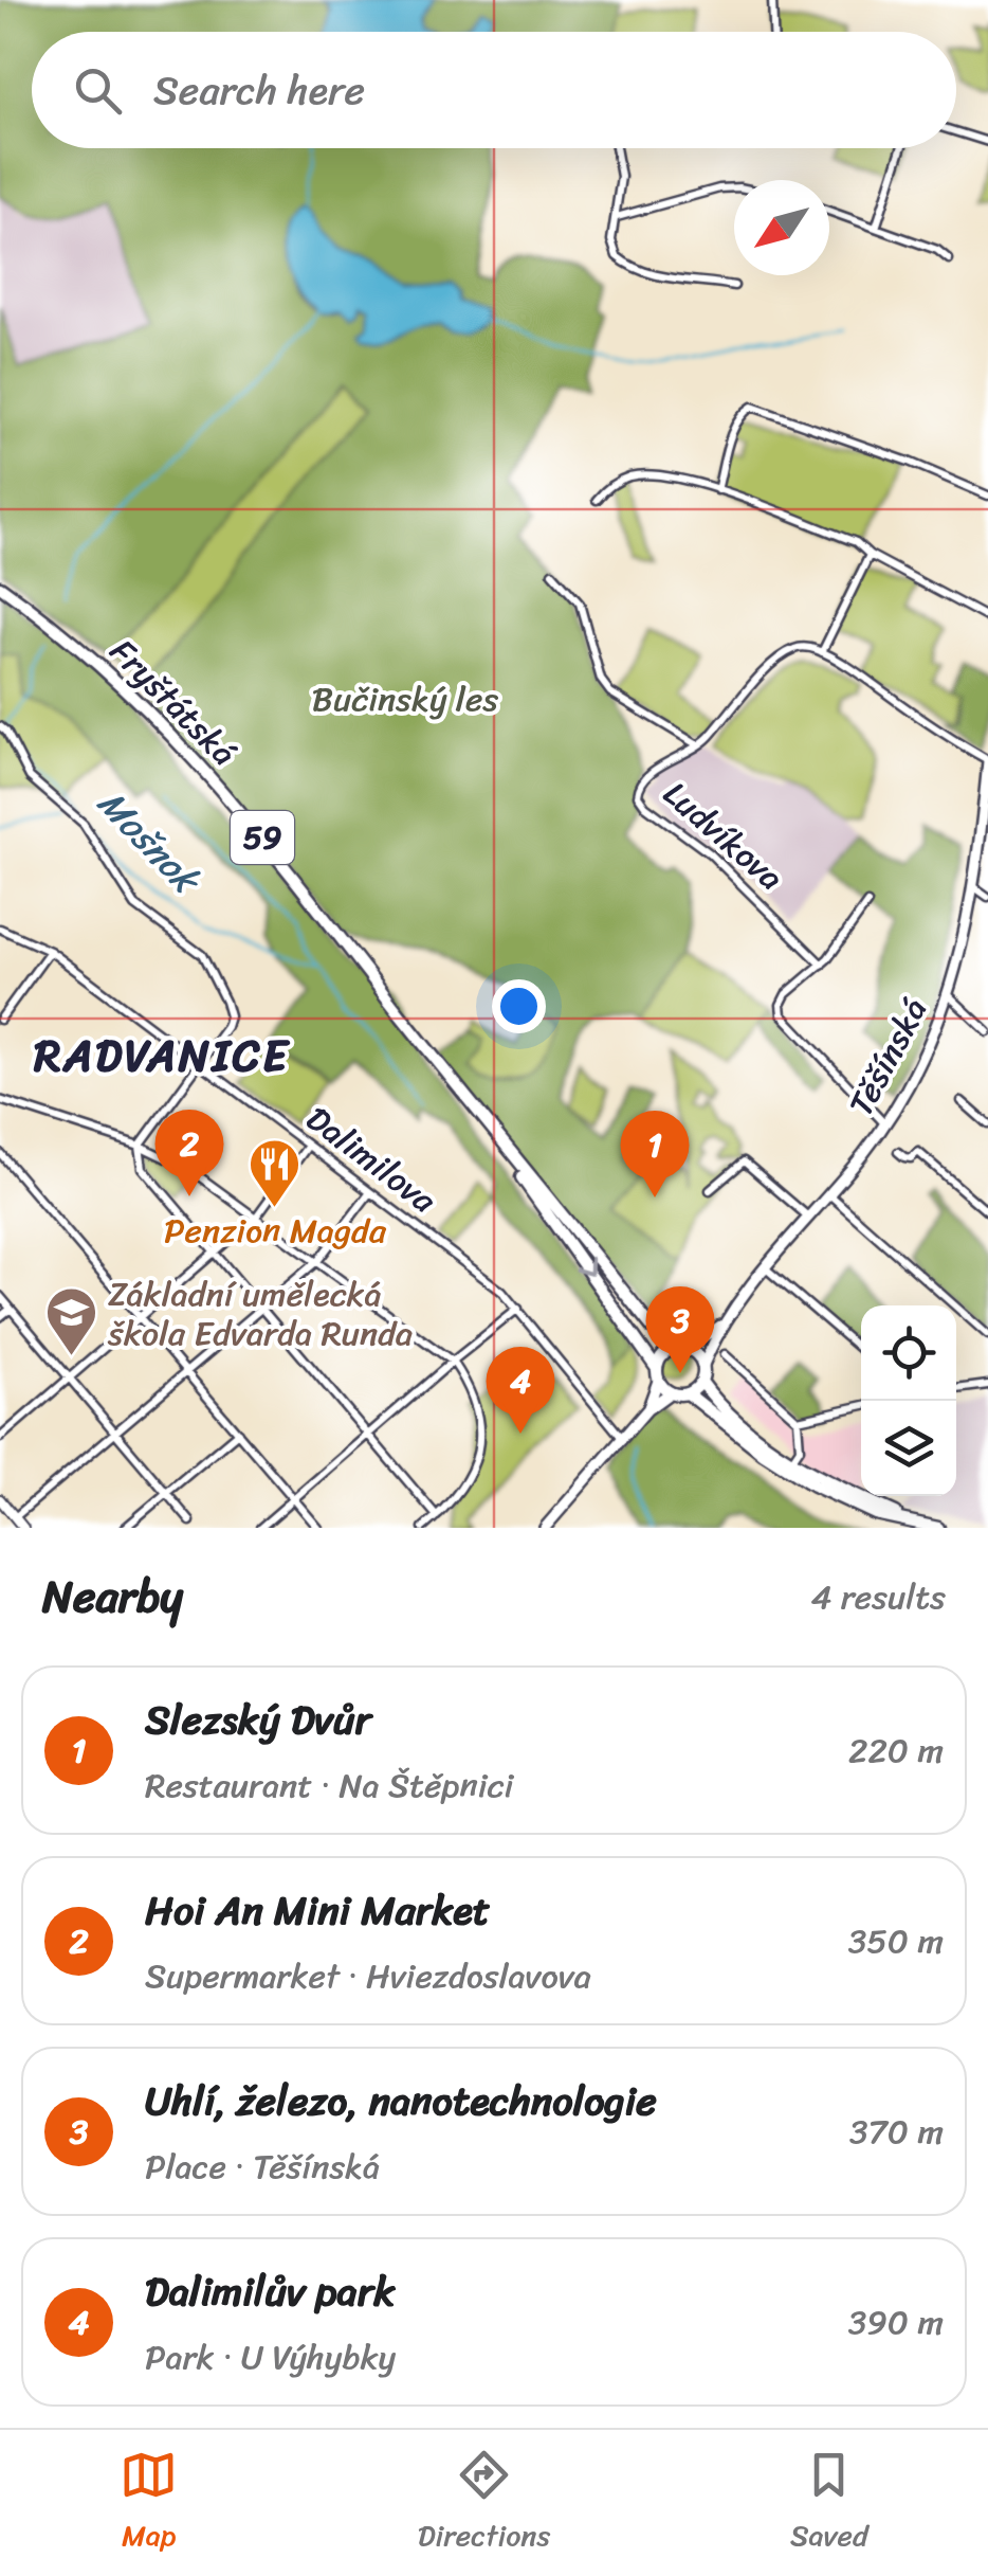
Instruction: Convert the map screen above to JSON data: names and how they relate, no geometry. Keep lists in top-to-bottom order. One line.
{"streets":{"main road":["Fryštátská","59","Těšínská"],"street":["Ludvíkova","Dalimilova"]},"crossings":[["Fryštátská","Těšínská"]],"districts":["RADVANICE"],"water":["Mošnok"],"parks":["Bučinský les"],"places":{"restaurant":["Penzion Magda"],"school or university":["Základní umělecká škola Edvarda Runda"]},"north":"bottom left","page":{"search":"Search here","pins":["2","1","3","4"],"heading":["Nearby","4 results"],"list":[{"mark":"1","name":"Slezský Dvůr","note":"Restaurant · Na Štěpnici","value":"220 m"},{"mark":"2","name":"Hoi An Mini Market","note":"Supermarket · Hviezdoslavova","value":"350 m"},{"mark":"3","name":"Uhlí, železo, nanotechnologie","note":"Place · Těšínská","value":"370 m"},{"mark":"4","name":"Dalimilův park","note":"Park · U Výhybky","value":"390 m"}],"nav":["Map","Directions","Saved"]}}
